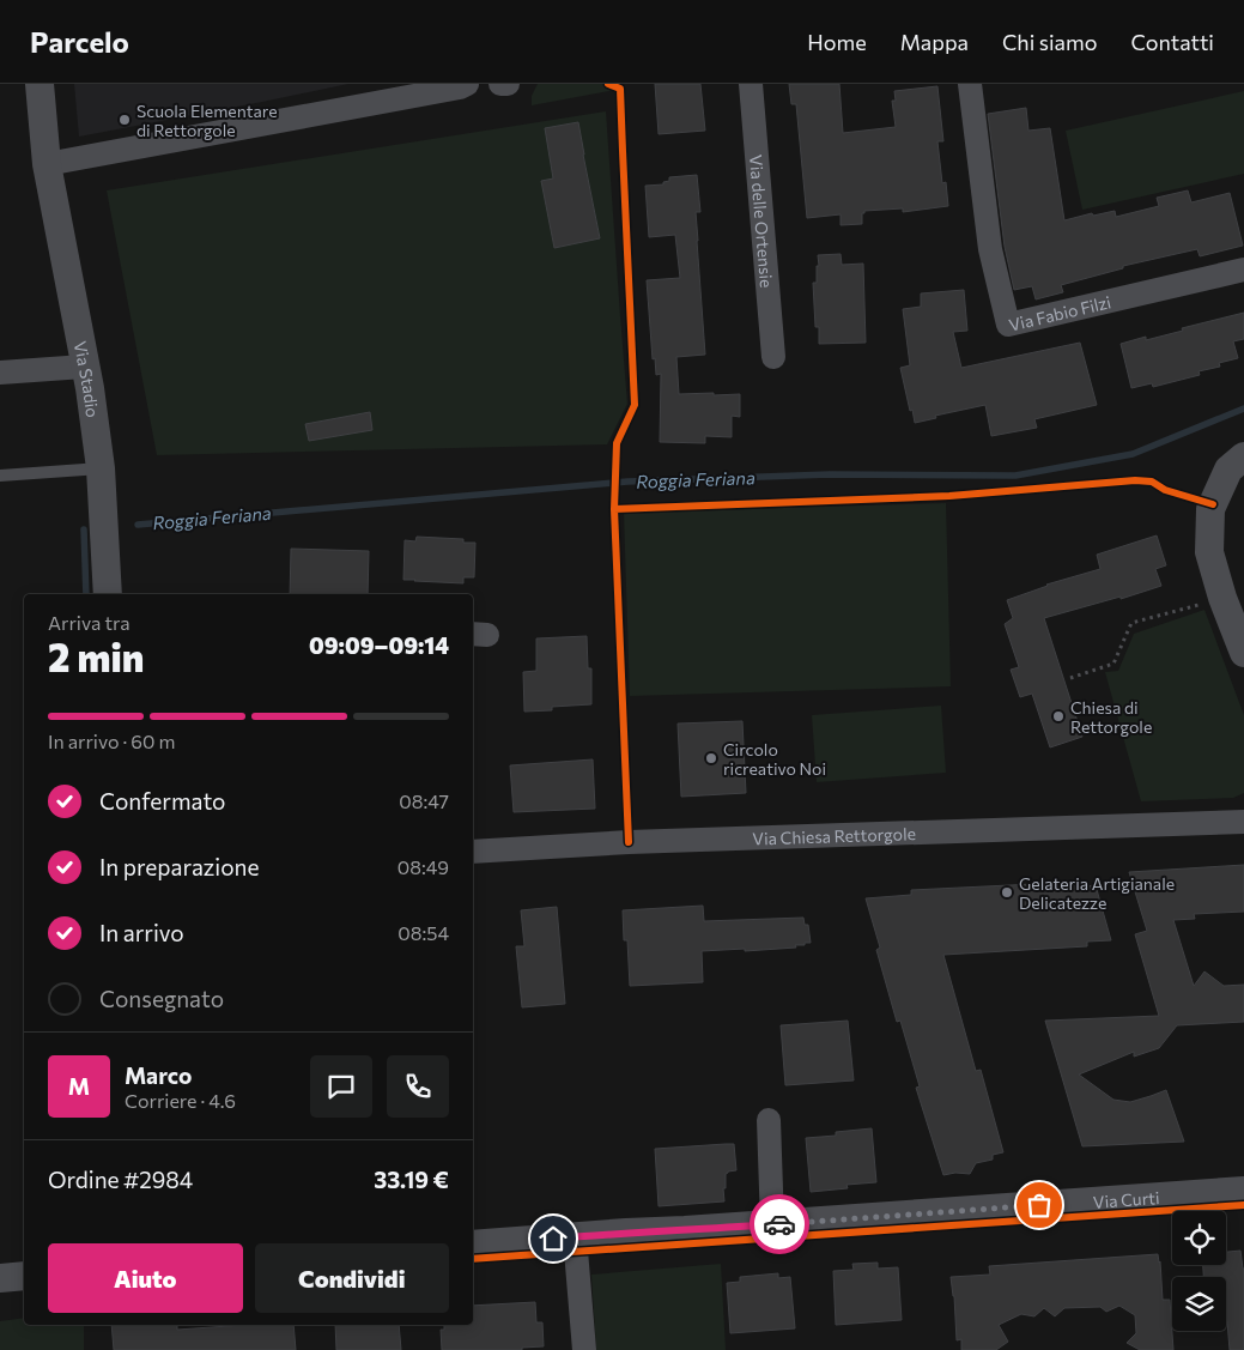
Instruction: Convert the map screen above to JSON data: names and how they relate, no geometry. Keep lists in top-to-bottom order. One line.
{"streets":{"street":["Via delle Ortensie","Via Fabio Filzi","Via Stadio","Via Chiesa Rettorgole","Via Curti"]},"water":["Roggia Feriana"],"places":["Scuola Elementare di Rettorgole","Chiesa di Rettorgole","Circolo ricreativo Noi","Gelateria Artigianale Delicatezze"],"page":{"header":"Parcelo","nav":["Home","Mappa","Chi siamo","Contatti"],"heading":["2 min","Arriva tra","09:09–09:14"],"panel":["Marco","Corriere · 4.6","Ordine #2984","33.19 €"],"bar":"In arrivo · 60 m","list":[["Confermato","08:47"],["In preparazione","08:49"],["In arrivo","08:54"],"Consegnato"],"round":"M","buttons":["Aiuto","Condividi"]}}
